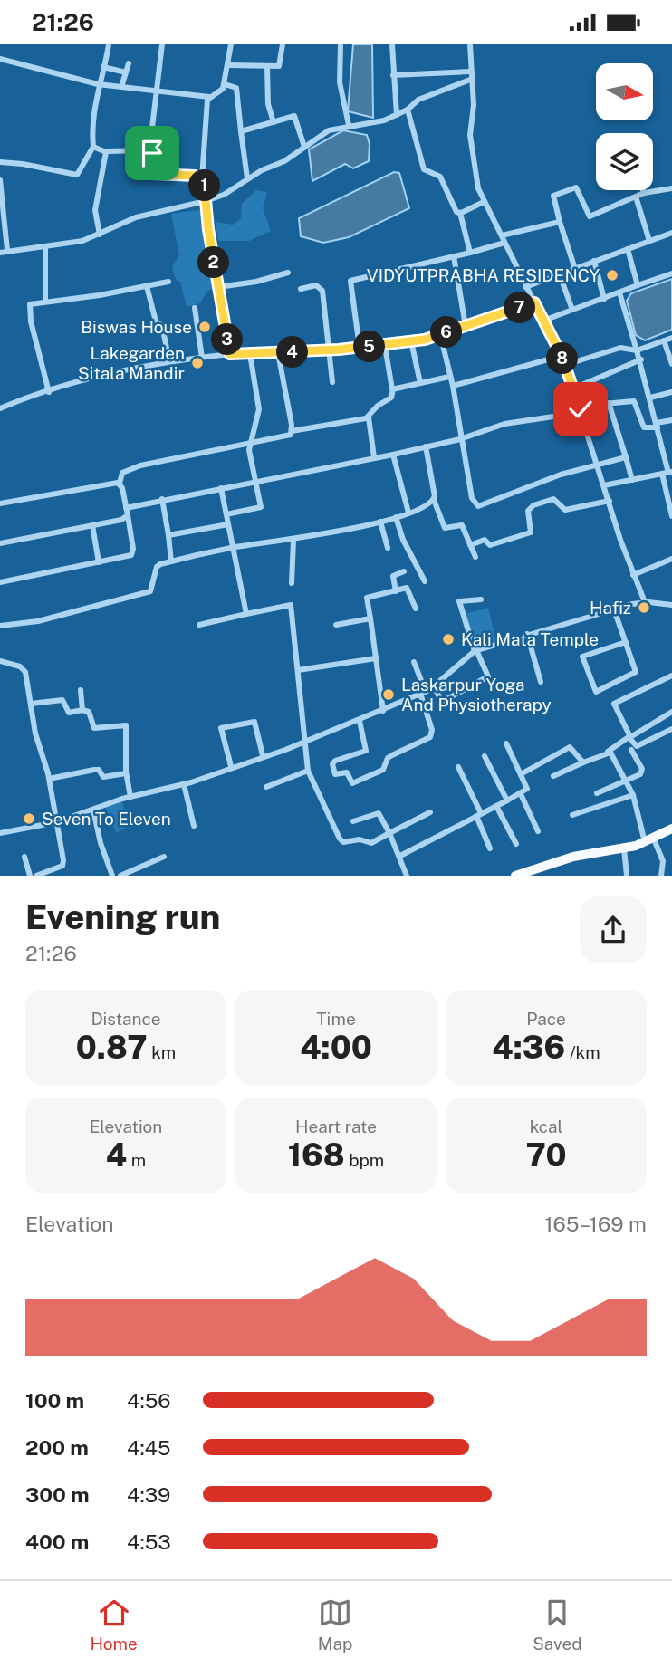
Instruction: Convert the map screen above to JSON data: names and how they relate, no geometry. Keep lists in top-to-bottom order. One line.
{"places":["VIDYUTPRABHA RESIDENCY","Biswas House","Lakegarden Sitala Mandir","Hafiz","Kali Mata Temple","Laskarpur Yoga And Physiotherapy","Seven To Eleven"],"north":"right","page":{"status":"21:26","pins":["1","2","7","6","3","5","4","8"],"heading":["Evening run","21:26"],"stats":[["Distance","0.87 km"],["Time","4:00"],["Pace","4:36 /km"],["Elevation","4 m"],["Heart rate","168 bpm"],["kcal","70"]],"chart":["Elevation","165–169 m"],"list":[{"name":"100 m","note":"4:56"},{"name":"200 m","note":"4:45"},{"name":"300 m","note":"4:39"},{"name":"400 m","note":"4:53"}],"tabs":["Home","Map","Saved"]}}
